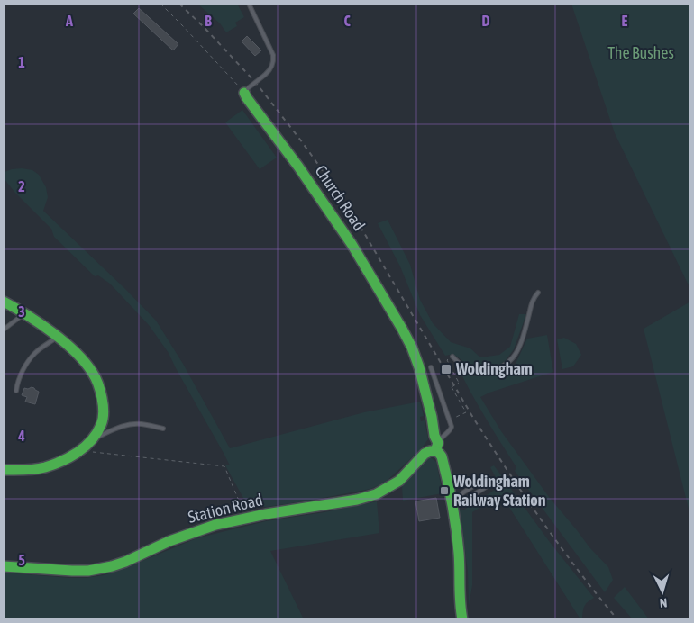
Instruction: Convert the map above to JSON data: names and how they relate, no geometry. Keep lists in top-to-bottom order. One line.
{"streets":{"street":["Church Road","Station Road"]},"crossings":[["Church Road","Station Road"]],"parks":["The Bushes"],"places":{"transit":["Woldingham","Woldingham Railway Station"]},"north":"bottom","grid":{"columns":["A","B","C","D","E"],"rows":["1","2","3","4","5"]}}
